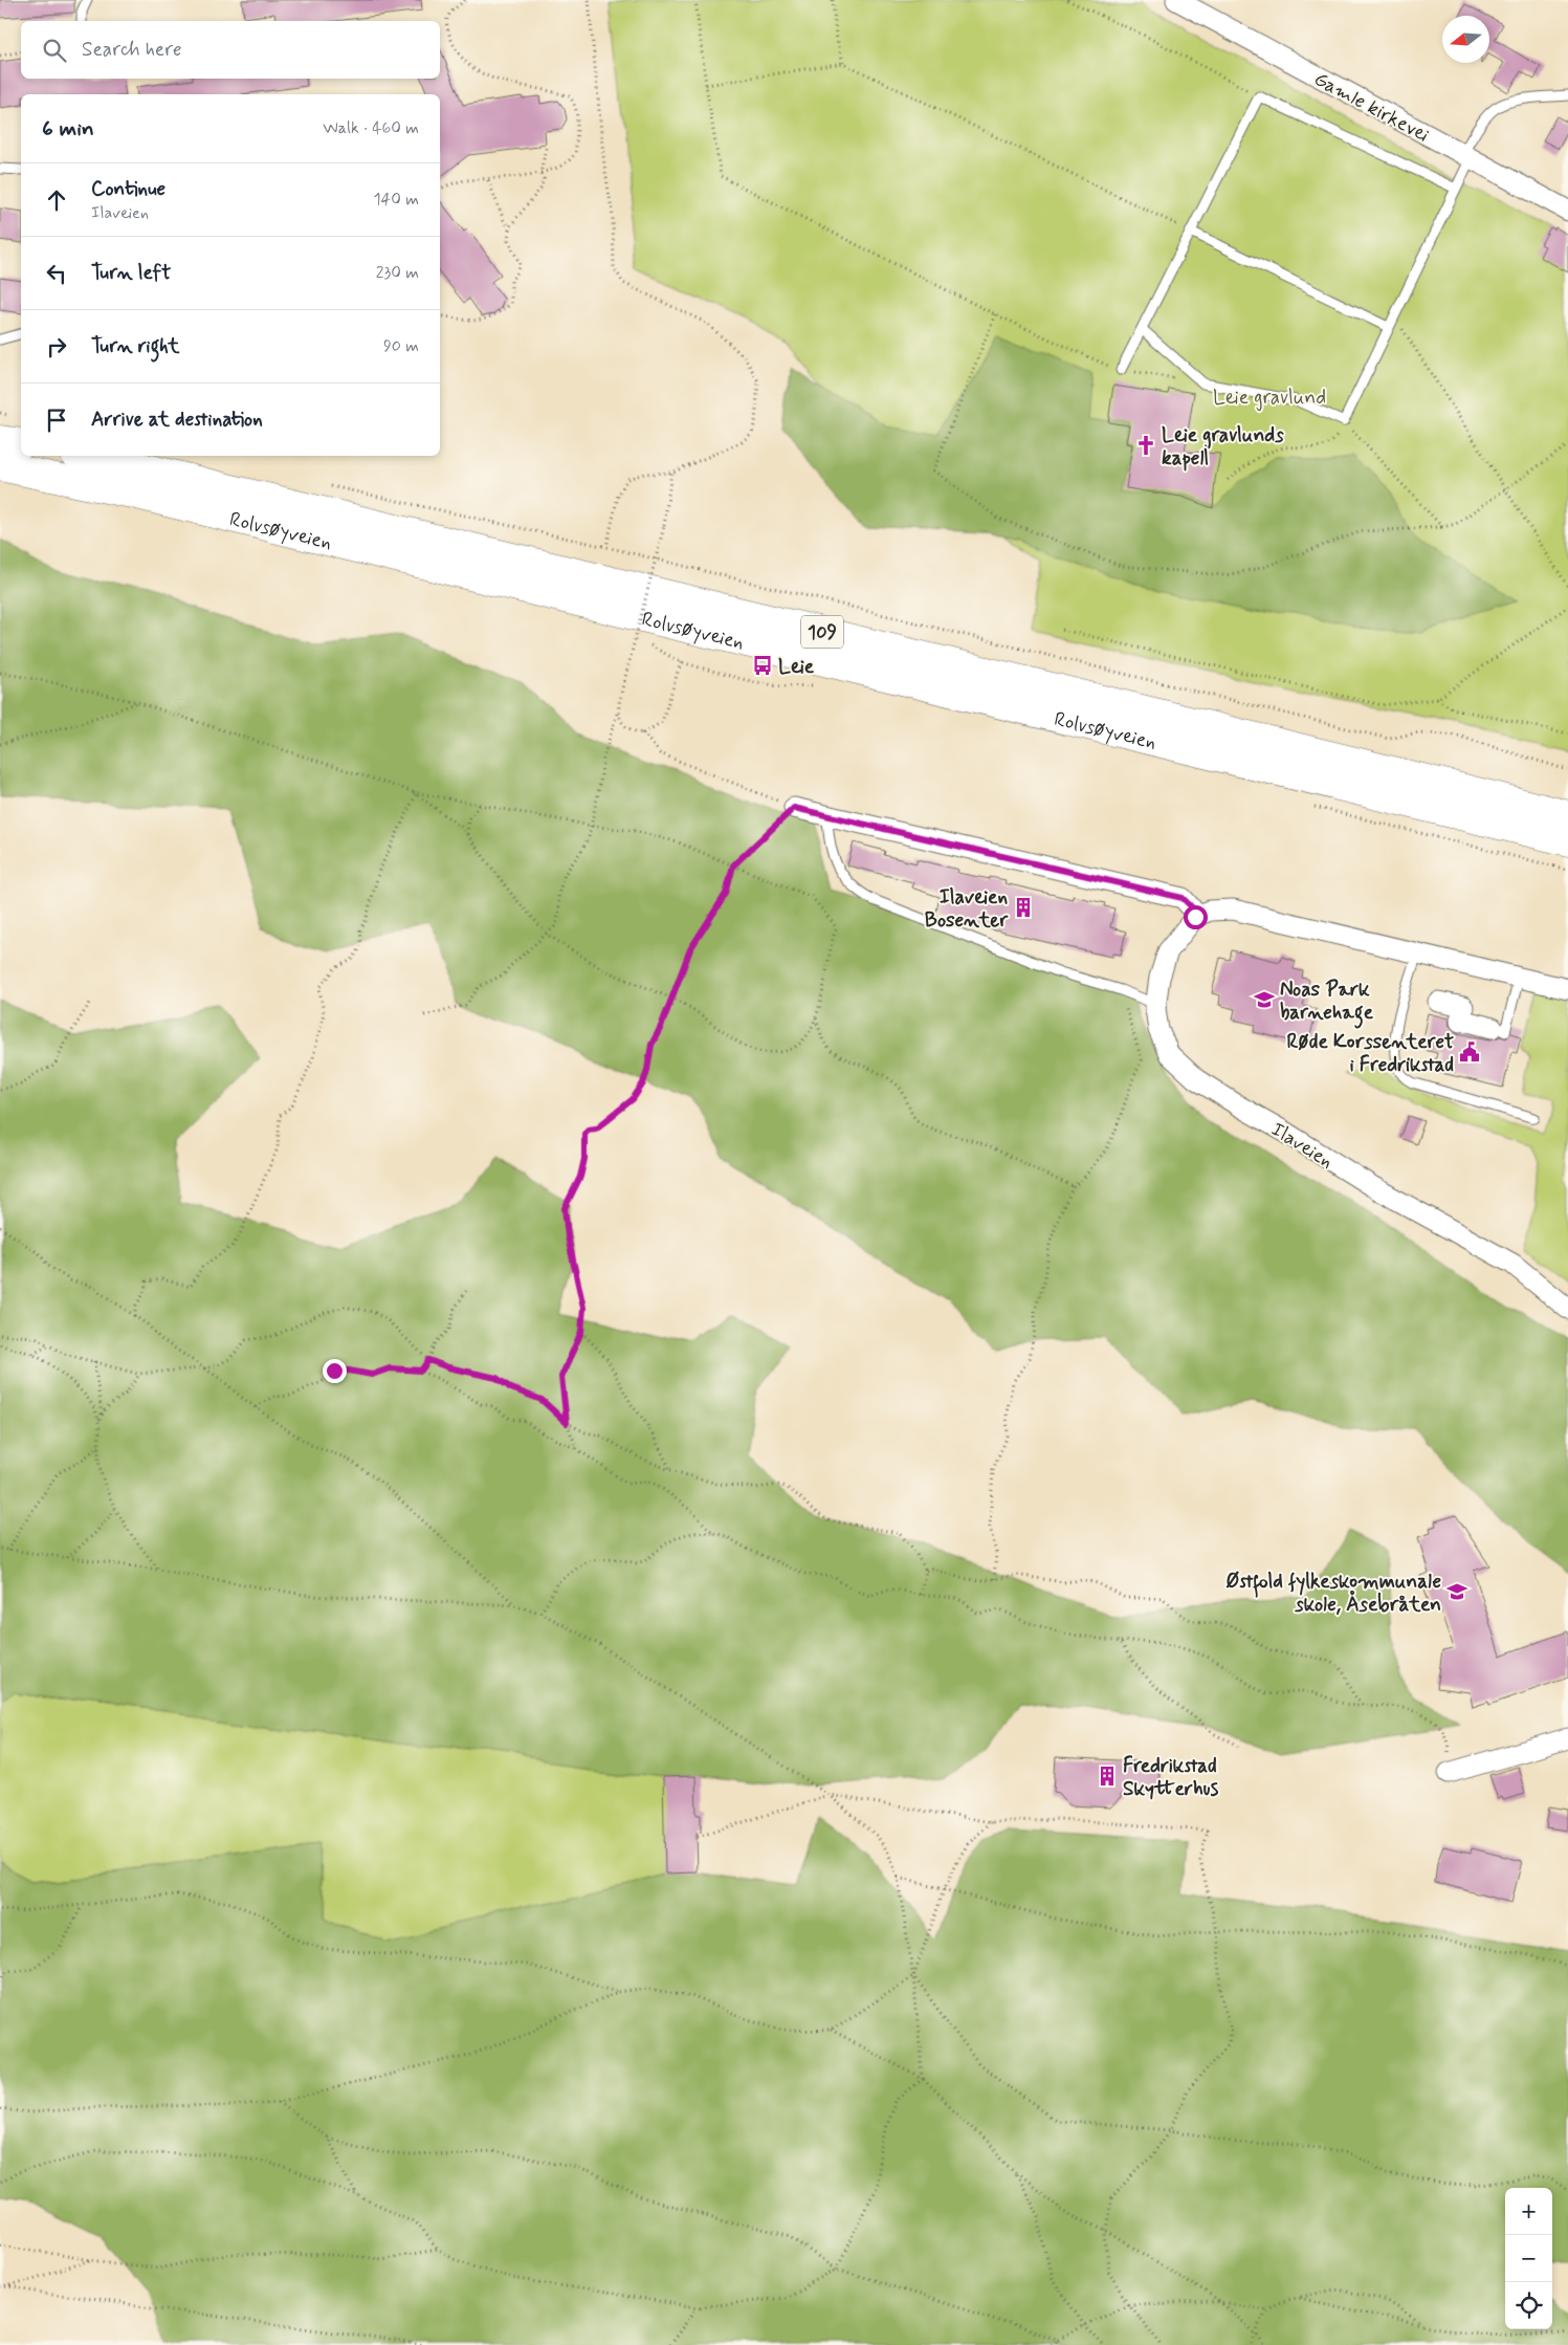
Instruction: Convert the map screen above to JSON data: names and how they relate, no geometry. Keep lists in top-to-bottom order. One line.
{"streets":{"main road":["Rolvsøyveien","109"],"street":["Gamle kirkevei","Ilaveien"]},"parks":["Leie gravlund"],"places":{"church":["Leie gravlunds kapell"],"bus stop":["Leie"],"building":["Ilaveien Bosenter","Fredrikstad Skytterhus"],"school or university":["Noas Park barnehage","Østfold fylkeskommunale skole, Åsebråten"],"public building":["Røde Korssenteret i Fredrikstad"]},"north":"left","page":{"search":"Search here","heading":["6 min","Walk · 460 m"],"list":[["Continue","Ilaveien","140 m"],["Turn left","230 m"],["Turn right","90 m"],"Arrive at destination"],"map_buttons":["+","−"]}}
